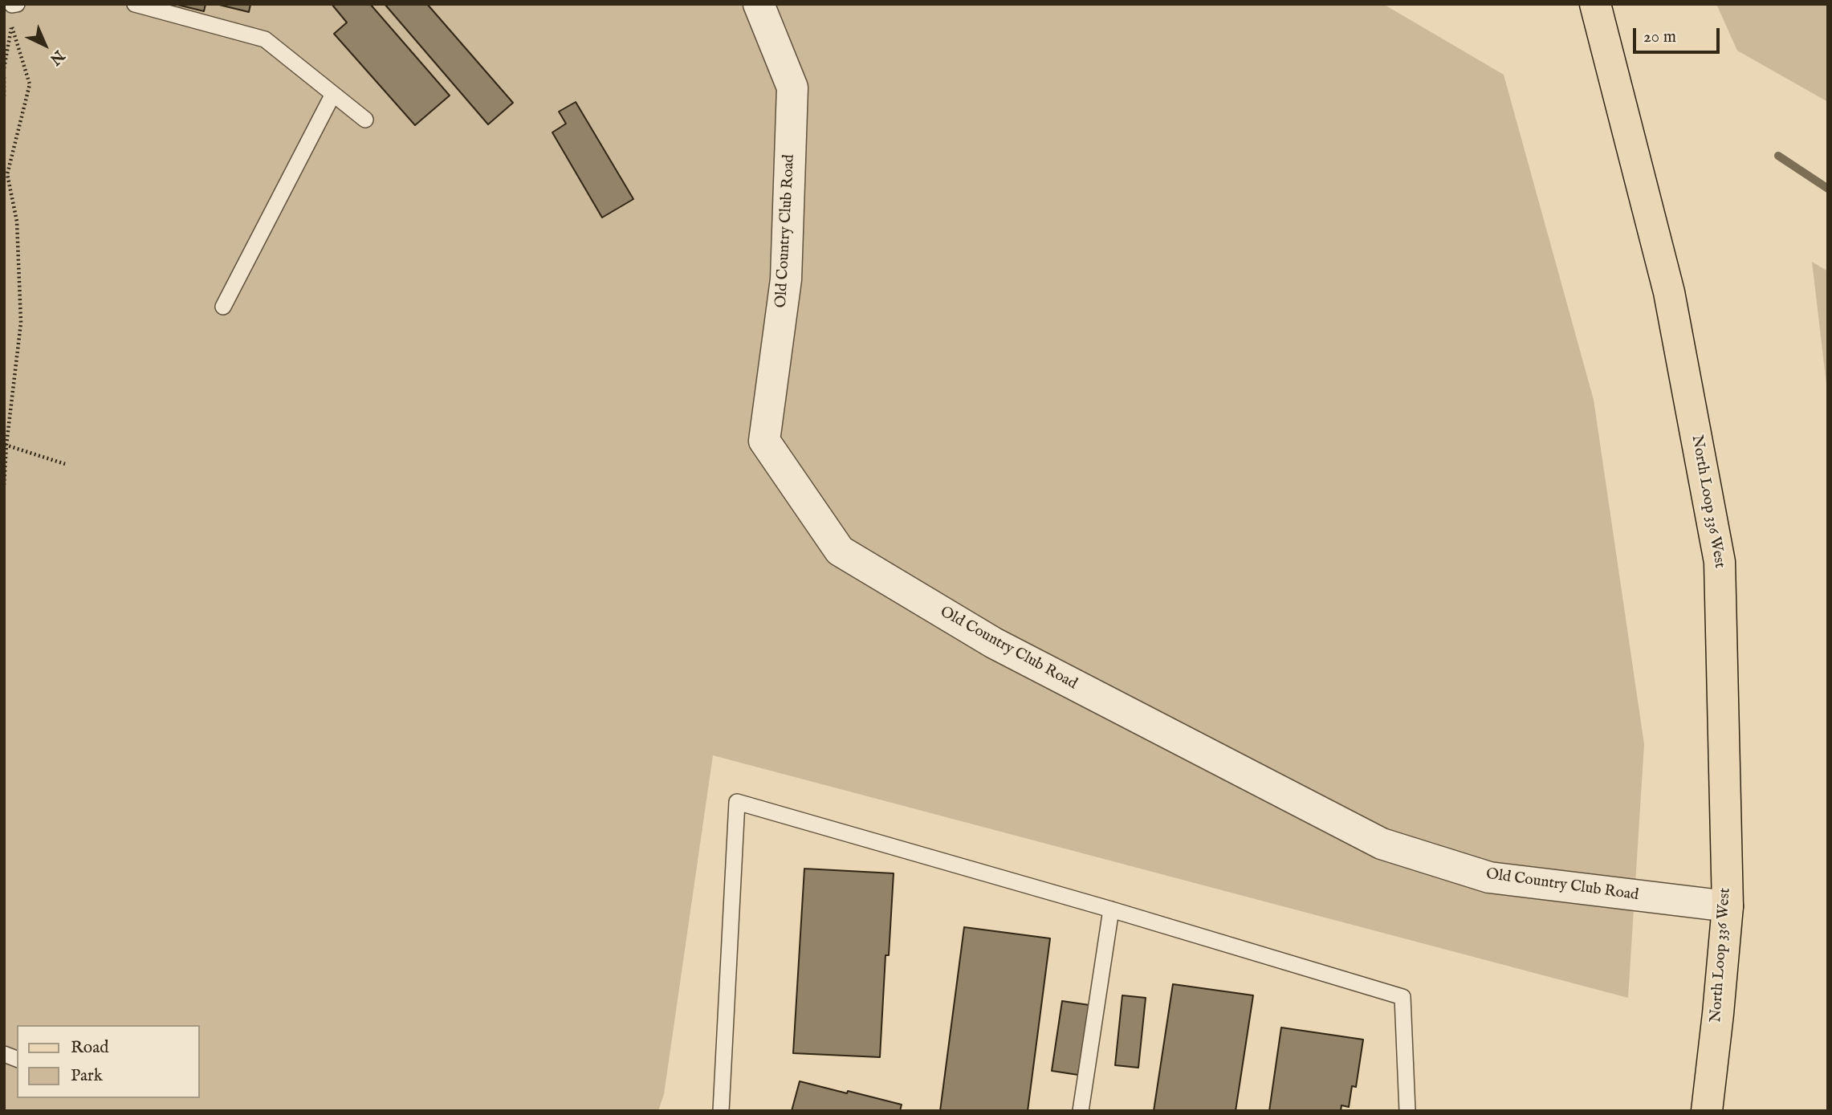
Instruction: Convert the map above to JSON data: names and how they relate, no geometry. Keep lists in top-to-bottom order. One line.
{"streets":{"main road":["North Loop 336 West"],"street":["Old Country Club Road"]},"crossings":[["Old Country Club Road","North Loop 336 West"]],"legend":["Road","Park"],"scale_bar":"20 m","north":"bottom right"}
